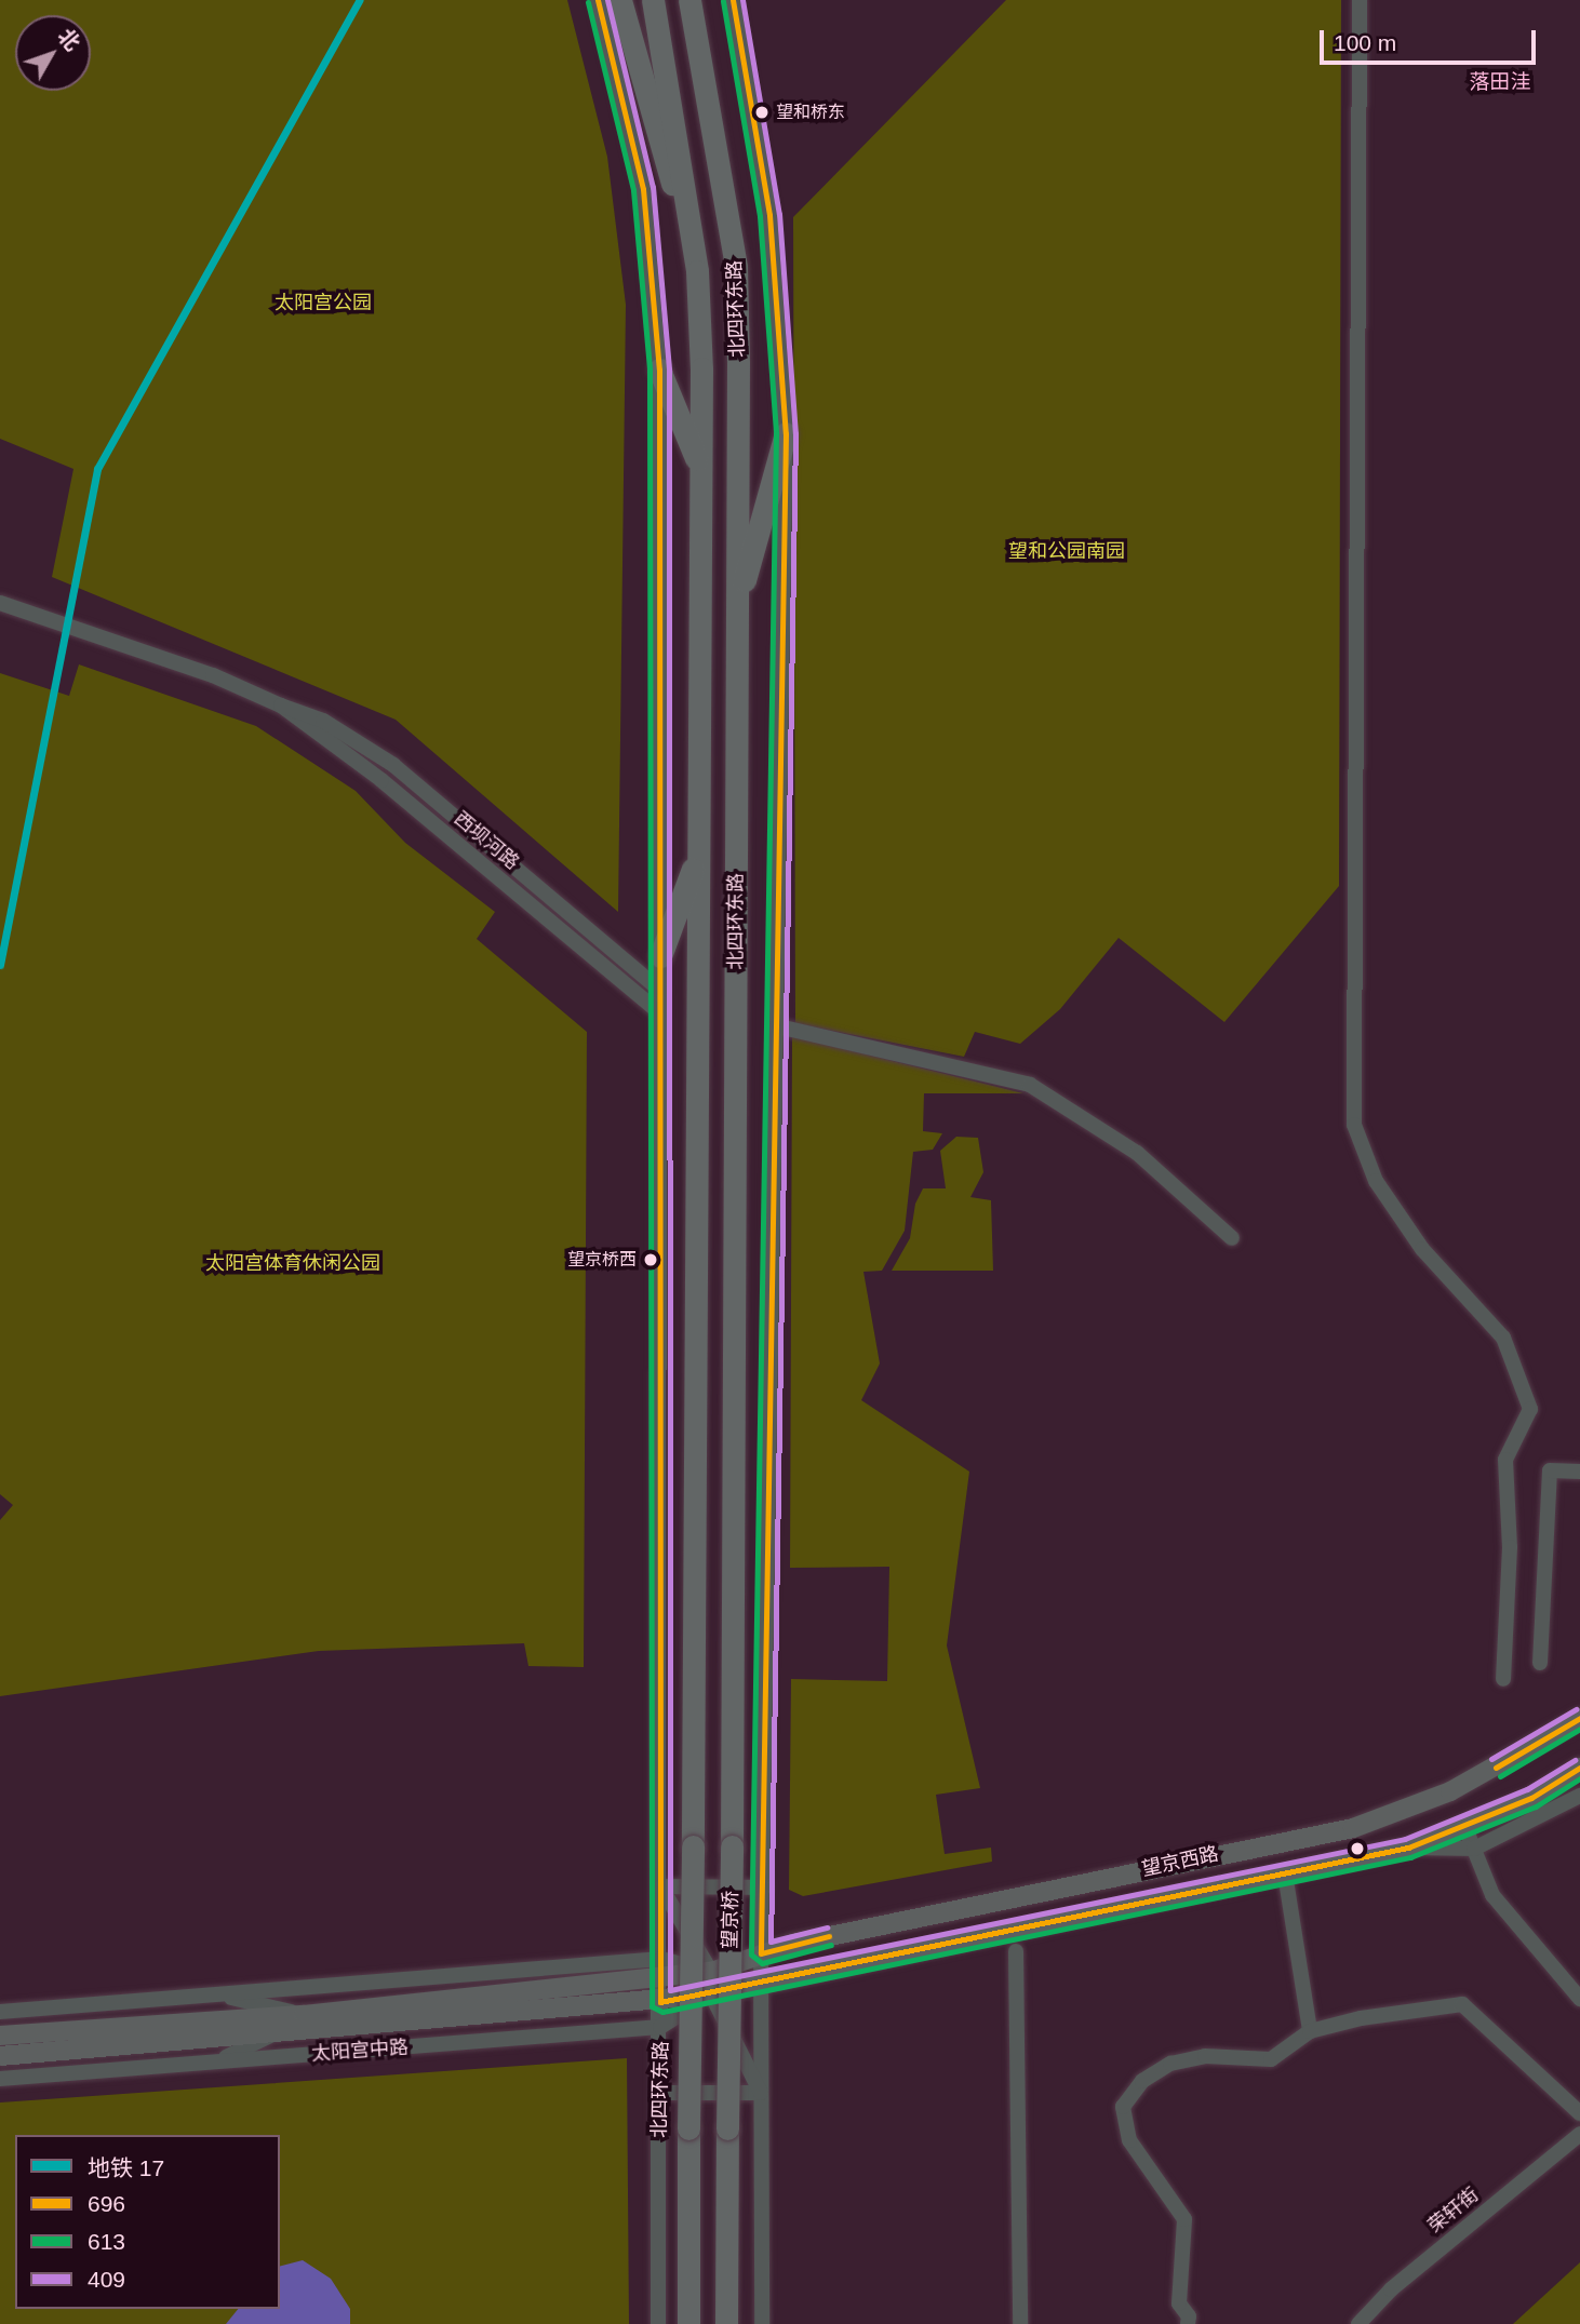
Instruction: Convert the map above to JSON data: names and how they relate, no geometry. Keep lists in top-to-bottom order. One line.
{"streets":{"highway":["北四环东路","望京桥"],"main road":["望京西路","太阳宫中路"],"street":["西坝河路","荣轩街"]},"crossings":[["北四环东路","西坝河路"],["北四环东路","望京西路"],["北四环东路","望京桥"],["北四环东路","太阳宫中路"],["望京西路","太阳宫中路"]],"districts":["落田洼"],"parks":["太阳宫公园","望和公园南园","太阳宫体育休闲公园"],"places":["望和桥东","望京桥西"],"lines":["metro line 17","transit line 696","transit line 409","transit line 613"],"legend":["地铁 17","696","613","409"],"scale_bar":"100 m","north":"top right"}
